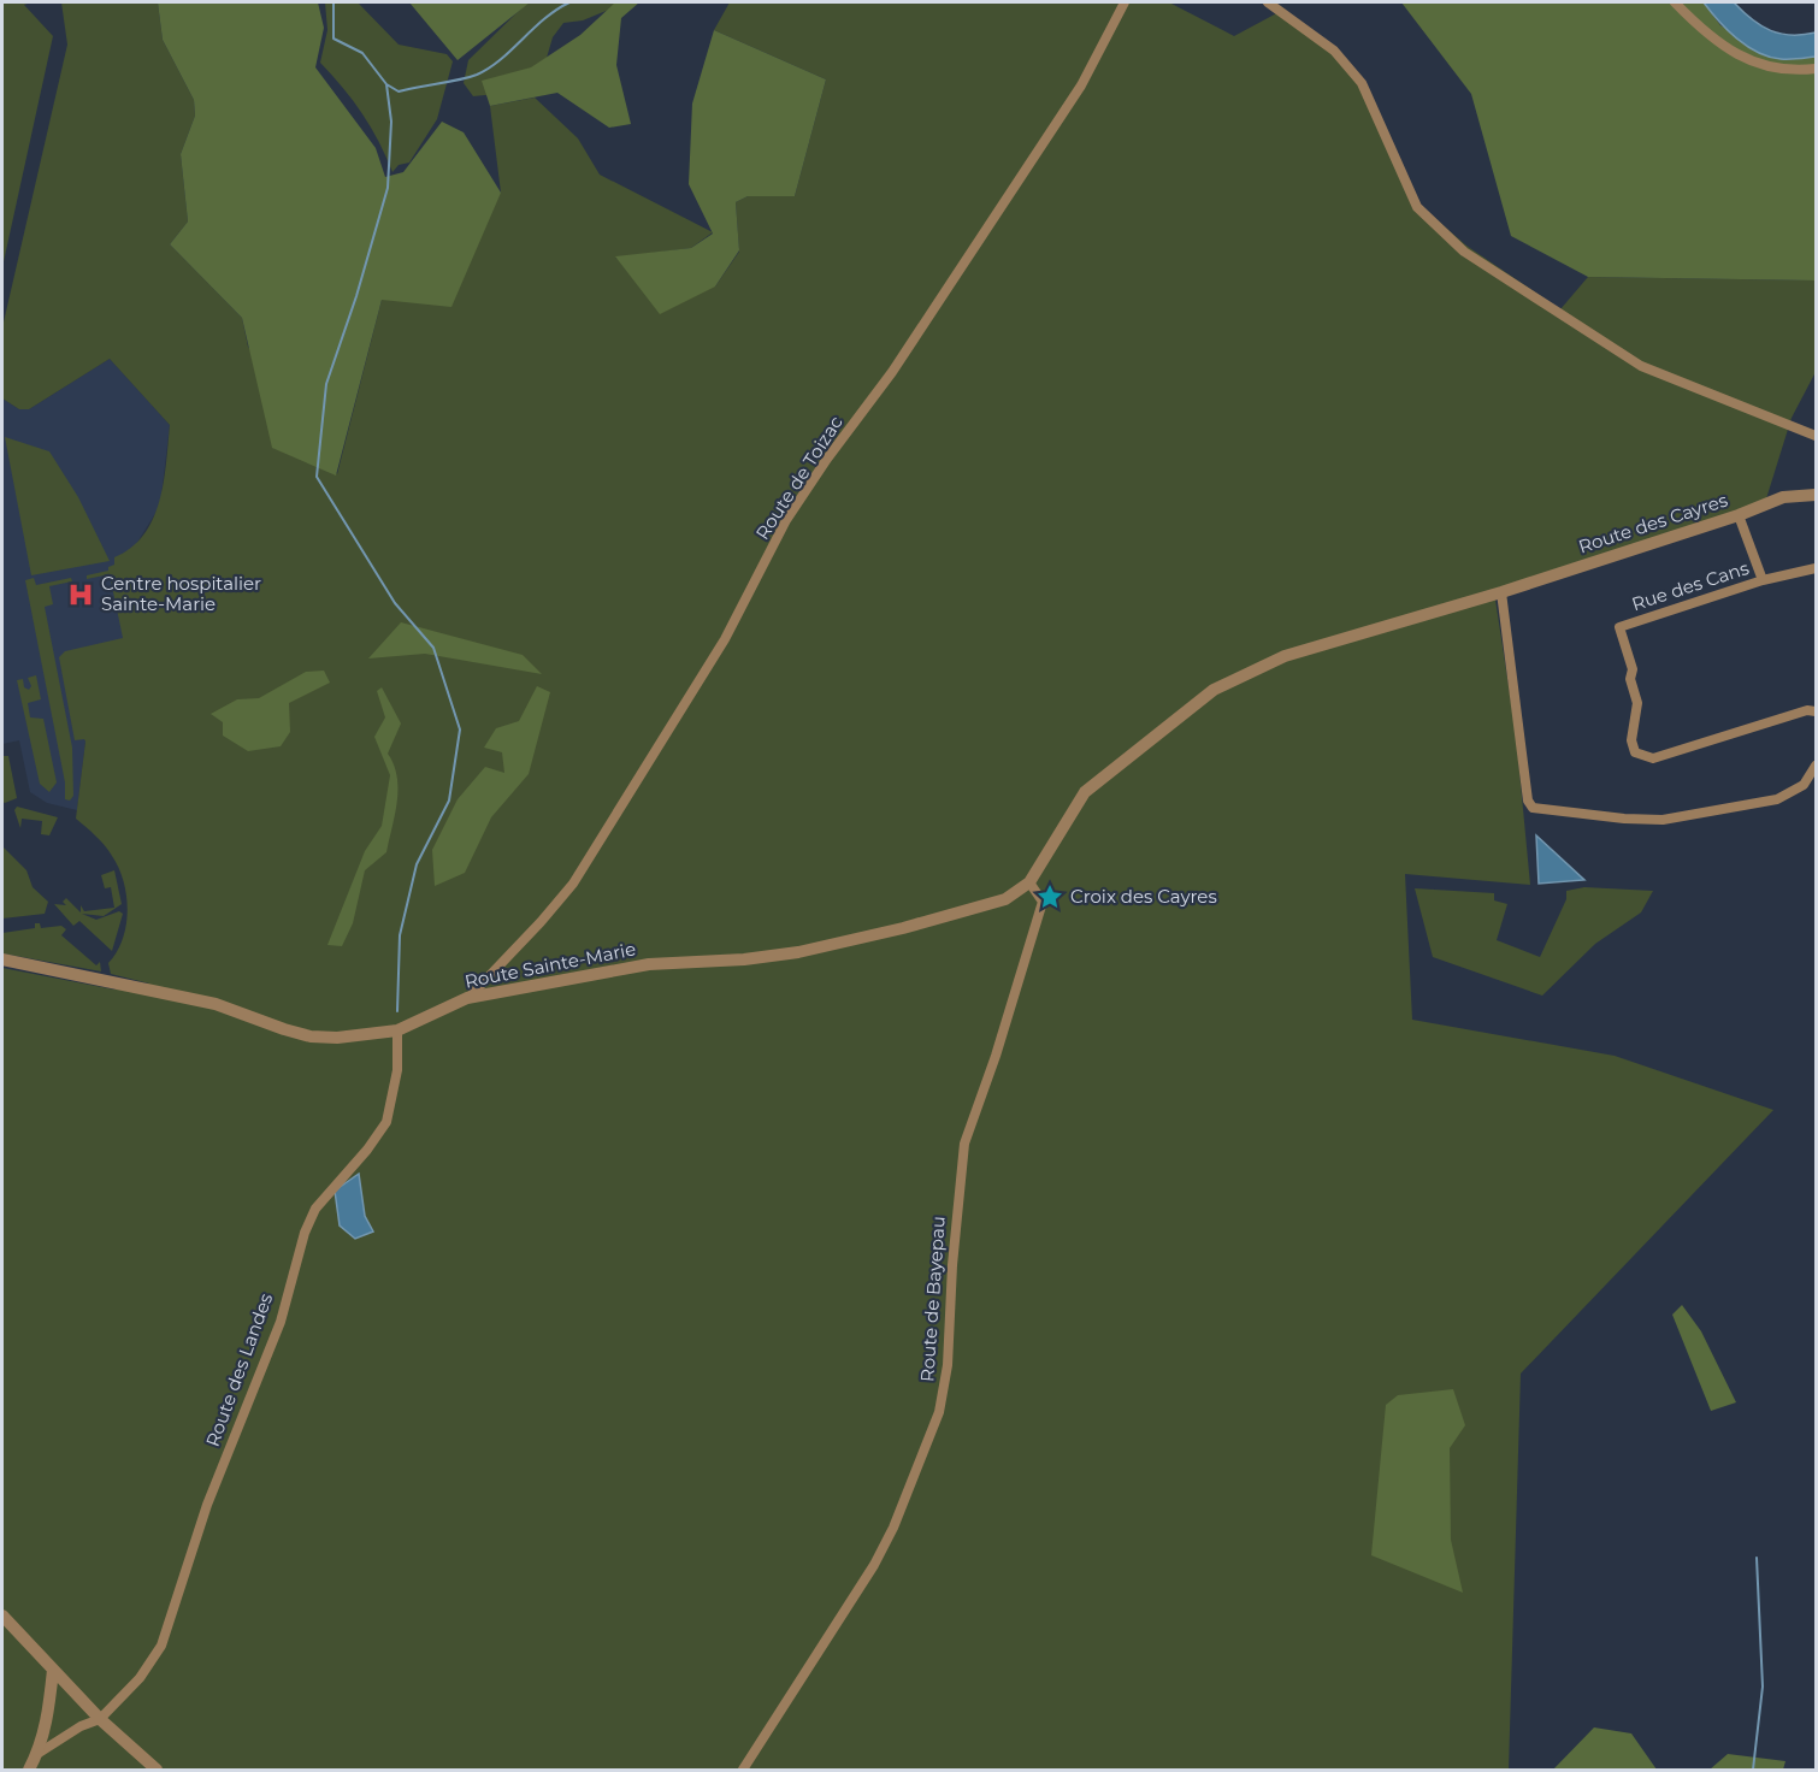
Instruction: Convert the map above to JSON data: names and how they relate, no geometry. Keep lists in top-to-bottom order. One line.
{"streets":{"street":["Route de Toizac","Route des Cayres","Rue des Cans","Route Sainte-Marie","Route de Bayepau","Route des Landes"]},"crossings":[["Route de Toizac","Route Sainte-Marie"],["Route des Cayres","Rue des Cans"],["Route des Cayres","Route Sainte-Marie"],["Route des Cayres","Route de Bayepau"],["Route Sainte-Marie","Route de Bayepau"],["Route Sainte-Marie","Route des Landes"]],"places":{"hospital":["Centre hospitalier Sainte-Marie"],"place":["Croix des Cayres"]}}
